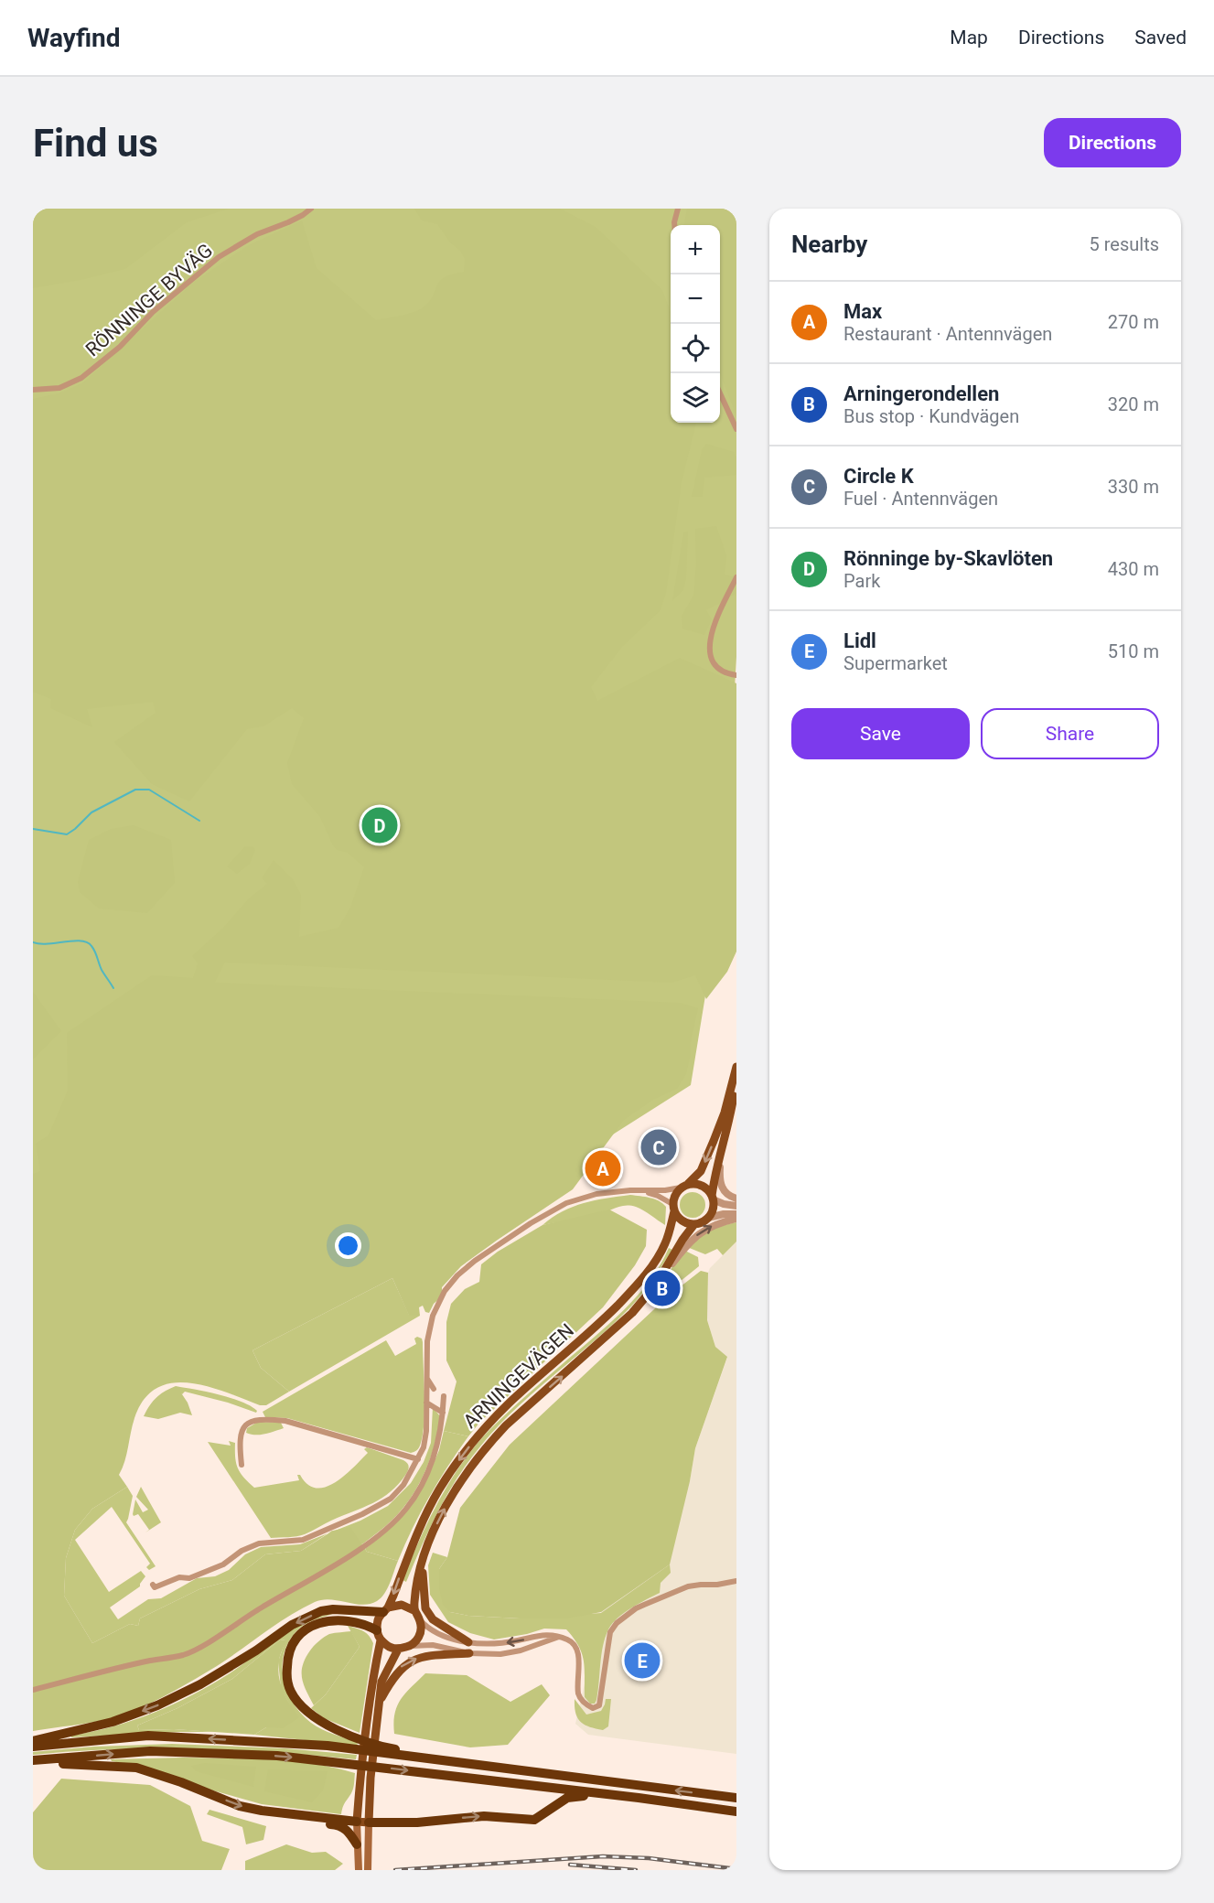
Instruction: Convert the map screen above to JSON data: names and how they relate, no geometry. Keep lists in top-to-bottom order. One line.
{"streets":{"main road":["ARNINGEVÄGEN"],"street":["RÖNNINGE BYVÄG"]},"page":{"header":"Wayfind","nav":["Map","Directions","Saved"],"buttons":["Directions",["Save","Share"]],"title":"Find us","heading":["Nearby","5 results"],"map_buttons":["+","−"],"list":[{"mark":"A","name":"Max","note":"Restaurant · Antennvägen","value":"270 m"},{"mark":"B","name":"Arningerondellen","note":"Bus stop · Kundvägen","value":"320 m"},{"mark":"C","name":"Circle K","note":"Fuel · Antennvägen","value":"330 m"},{"mark":"D","name":"Rönninge by-Skavlöten","note":"Park","value":"430 m"},{"mark":"E","name":"Lidl","note":"Supermarket","value":"510 m"}],"pins":["D","C","A","B","E"]}}
